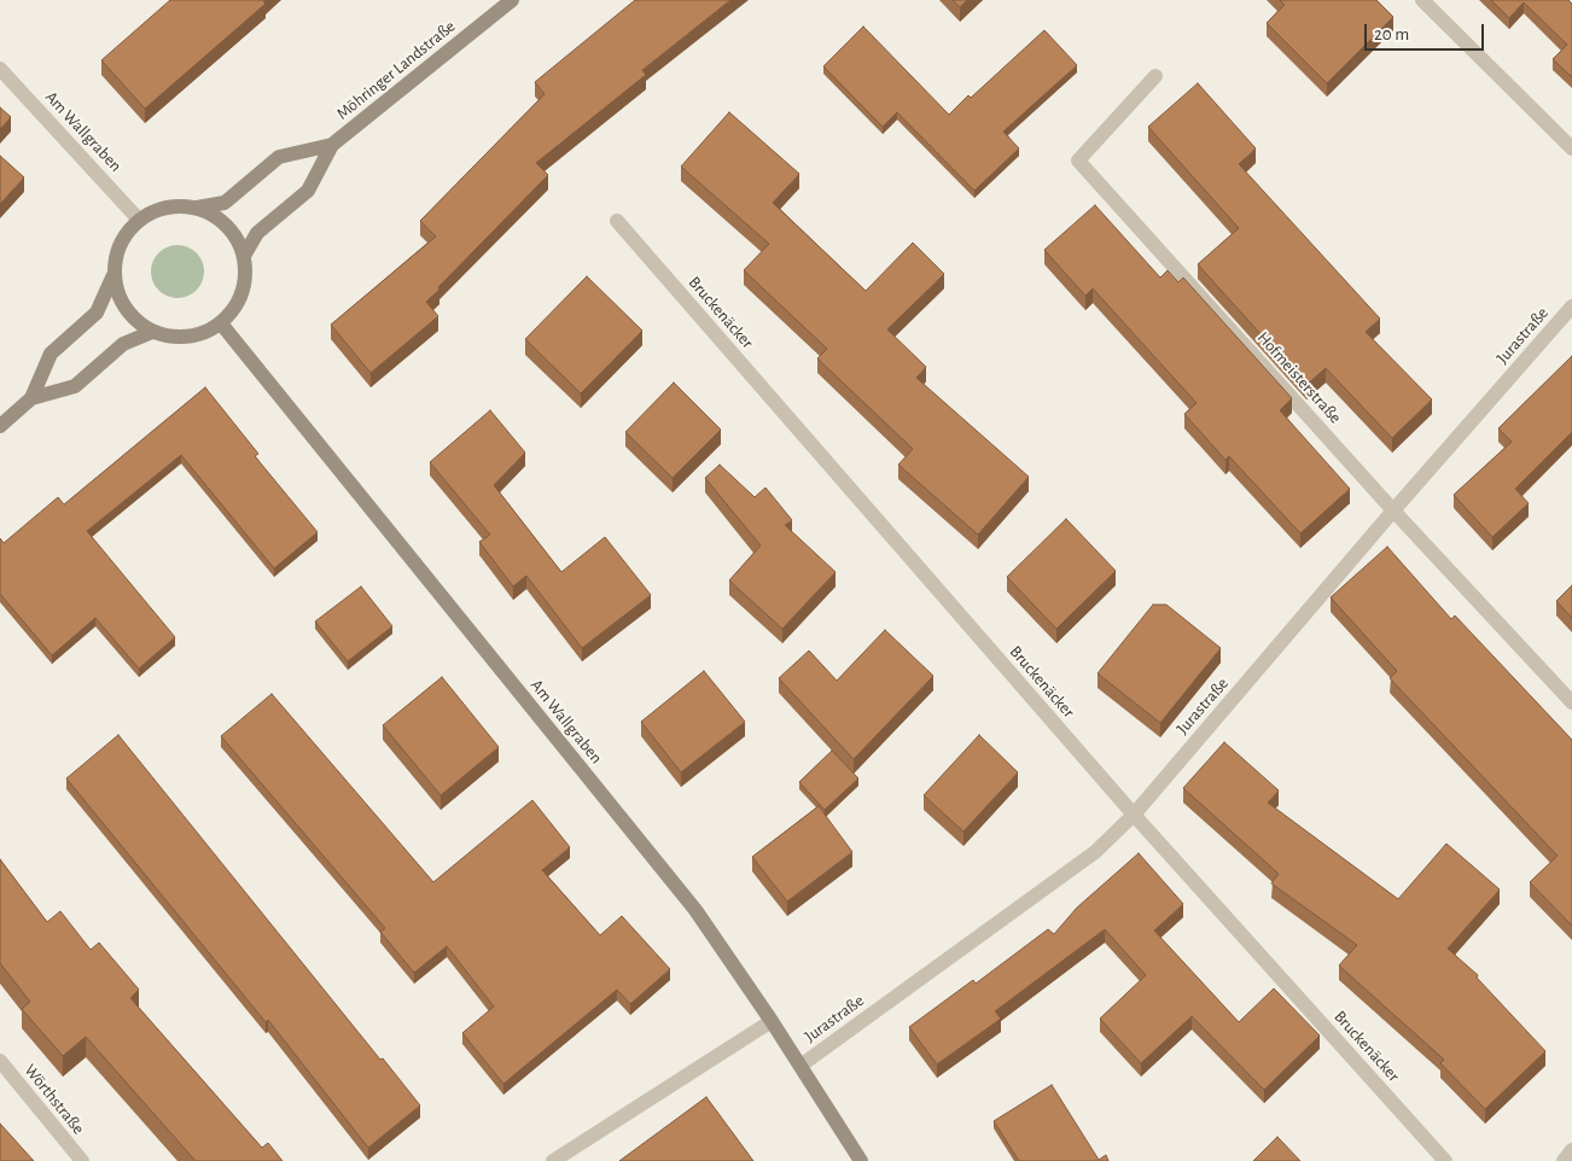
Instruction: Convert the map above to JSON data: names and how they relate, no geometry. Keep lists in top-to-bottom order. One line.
{"streets":{"main road":["Möhringer Landstraße","Am Wallgraben"],"street":["Bruckenäcker","Jurastraße","Hofmeisterstraße","Wörthstraße"]},"crossings":[["Möhringer Landstraße","Am Wallgraben"],["Am Wallgraben","Jurastraße"],["Bruckenäcker","Jurastraße"],["Jurastraße","Hofmeisterstraße"]],"scale_bar":"20 m"}
